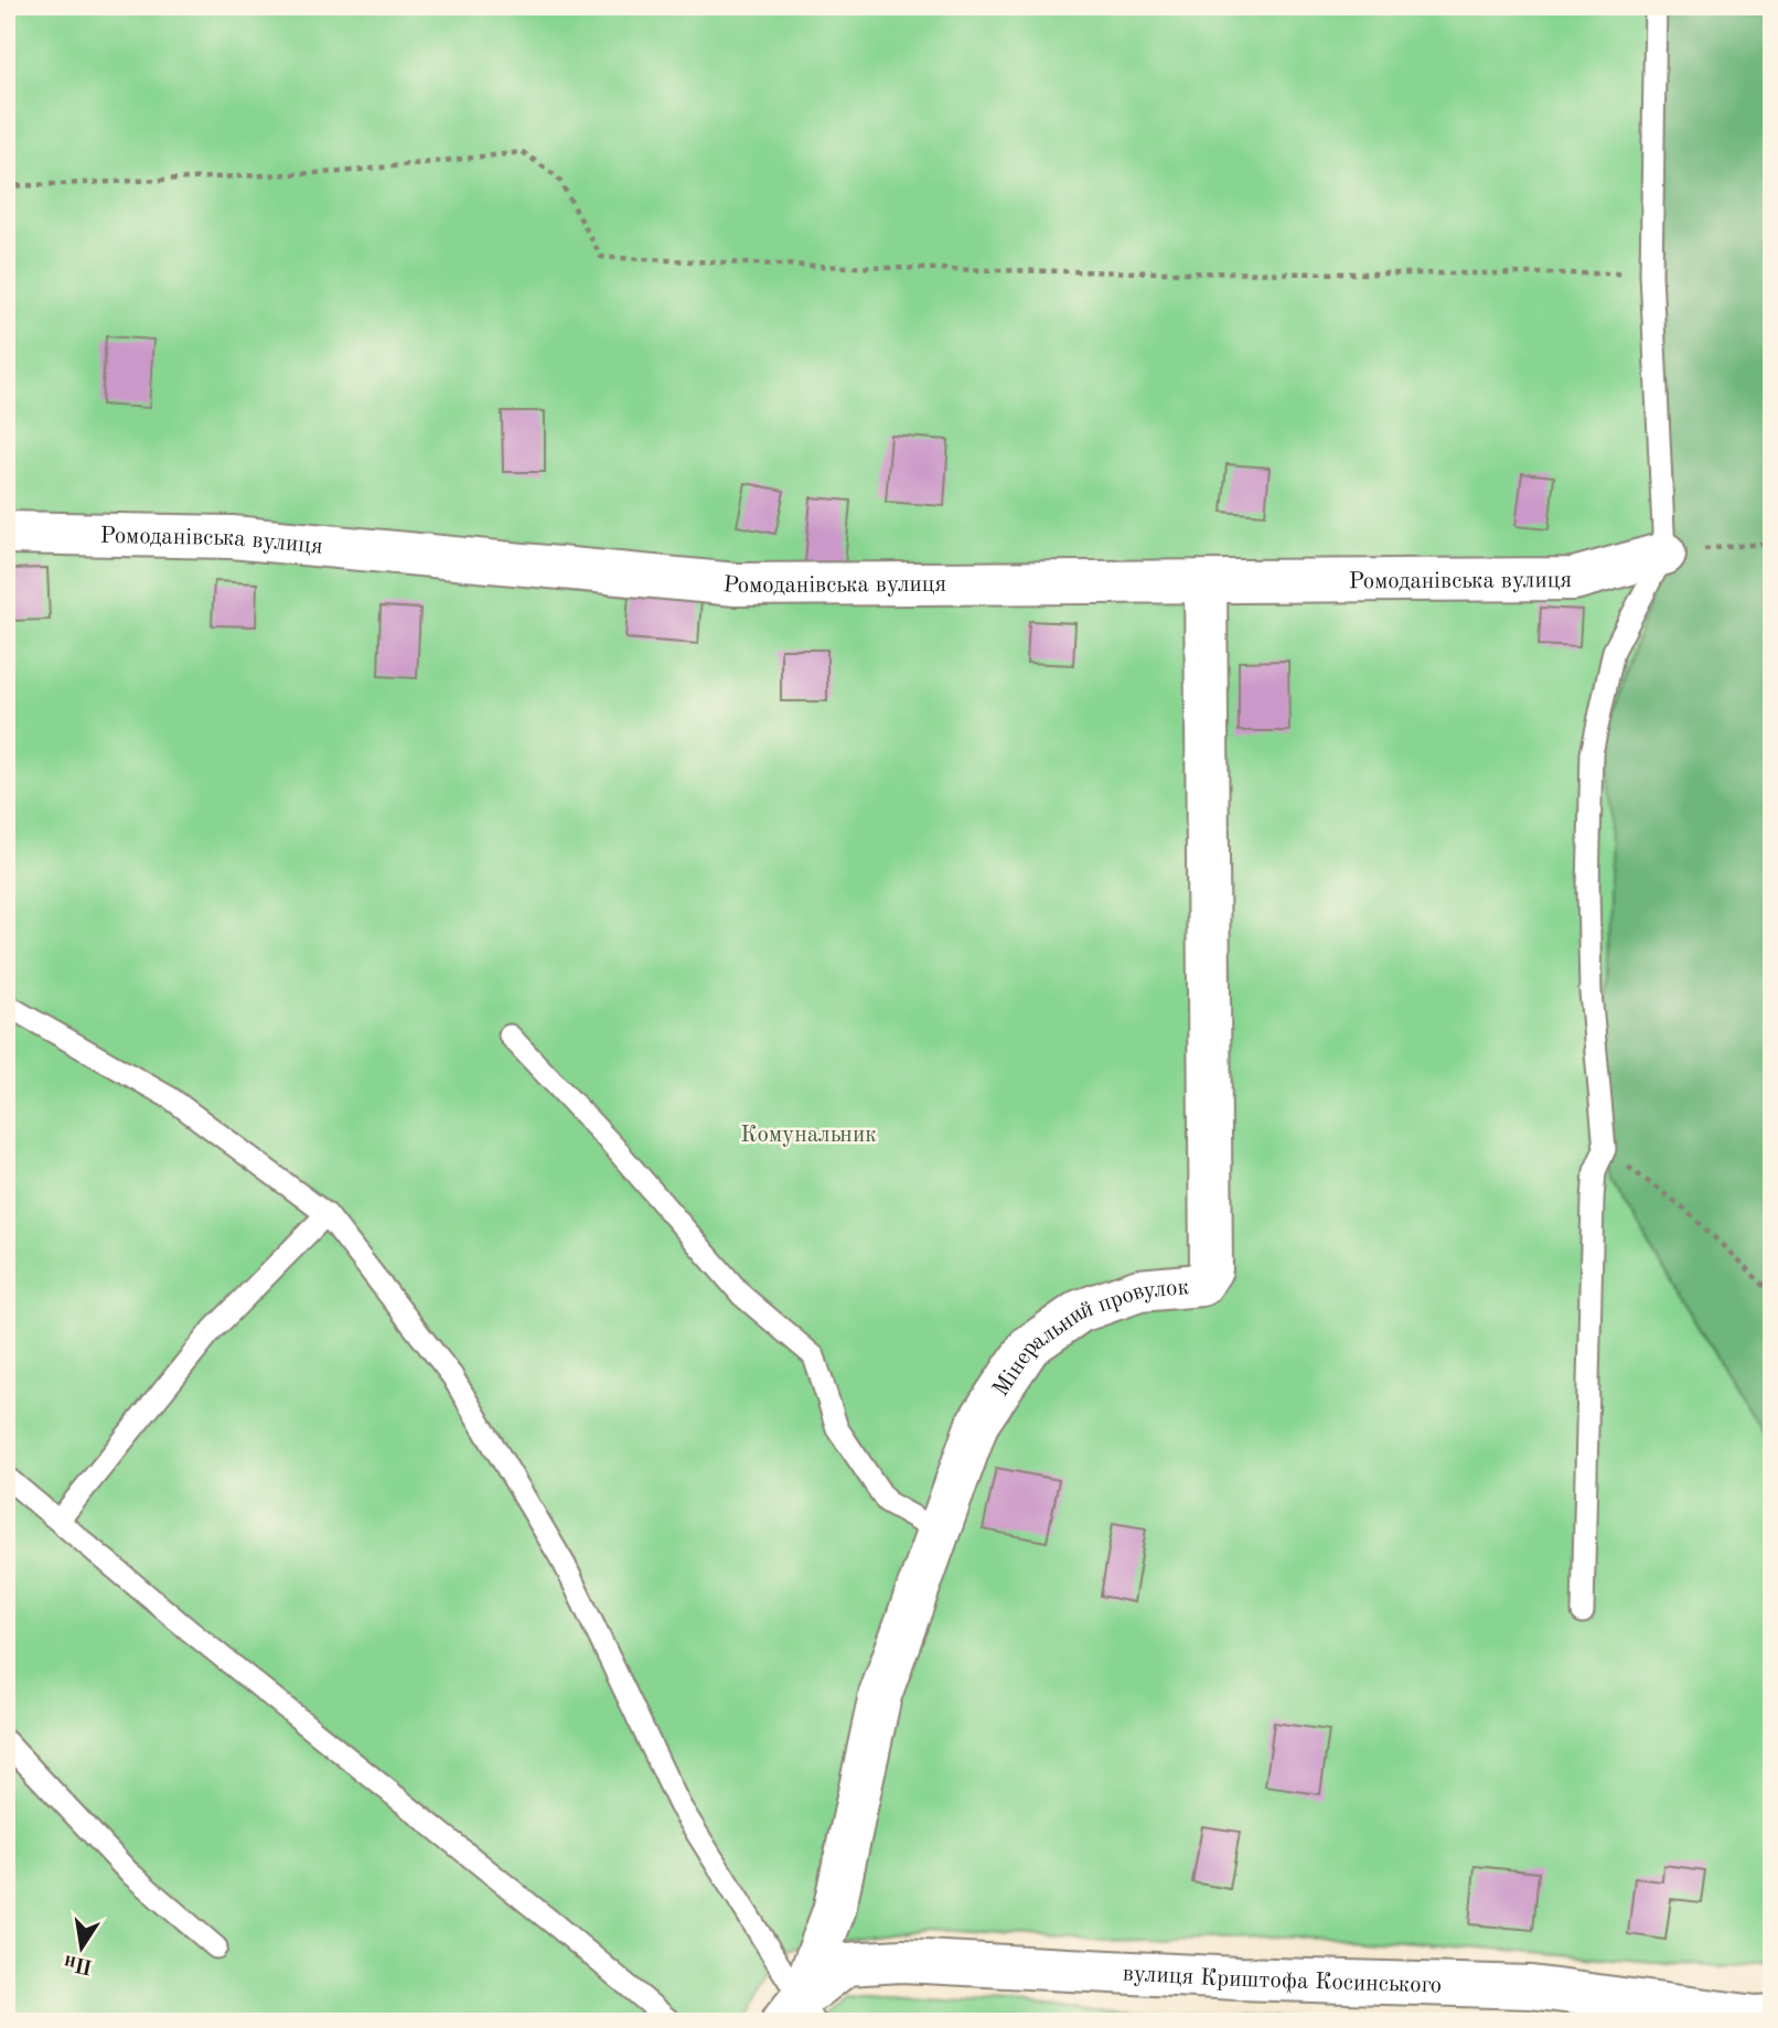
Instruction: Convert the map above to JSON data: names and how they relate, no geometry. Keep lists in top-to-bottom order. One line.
{"streets":{"street":["Ромоданівська вулиця","Мінеральний провулок","вулиця Криштофа Косинського"]},"crossings":[["Ромоданівська вулиця","Мінеральний провулок"],["Мінеральний провулок","вулиця Криштофа Косинського"]],"parks":["Комунальник"],"north":"bottom"}
